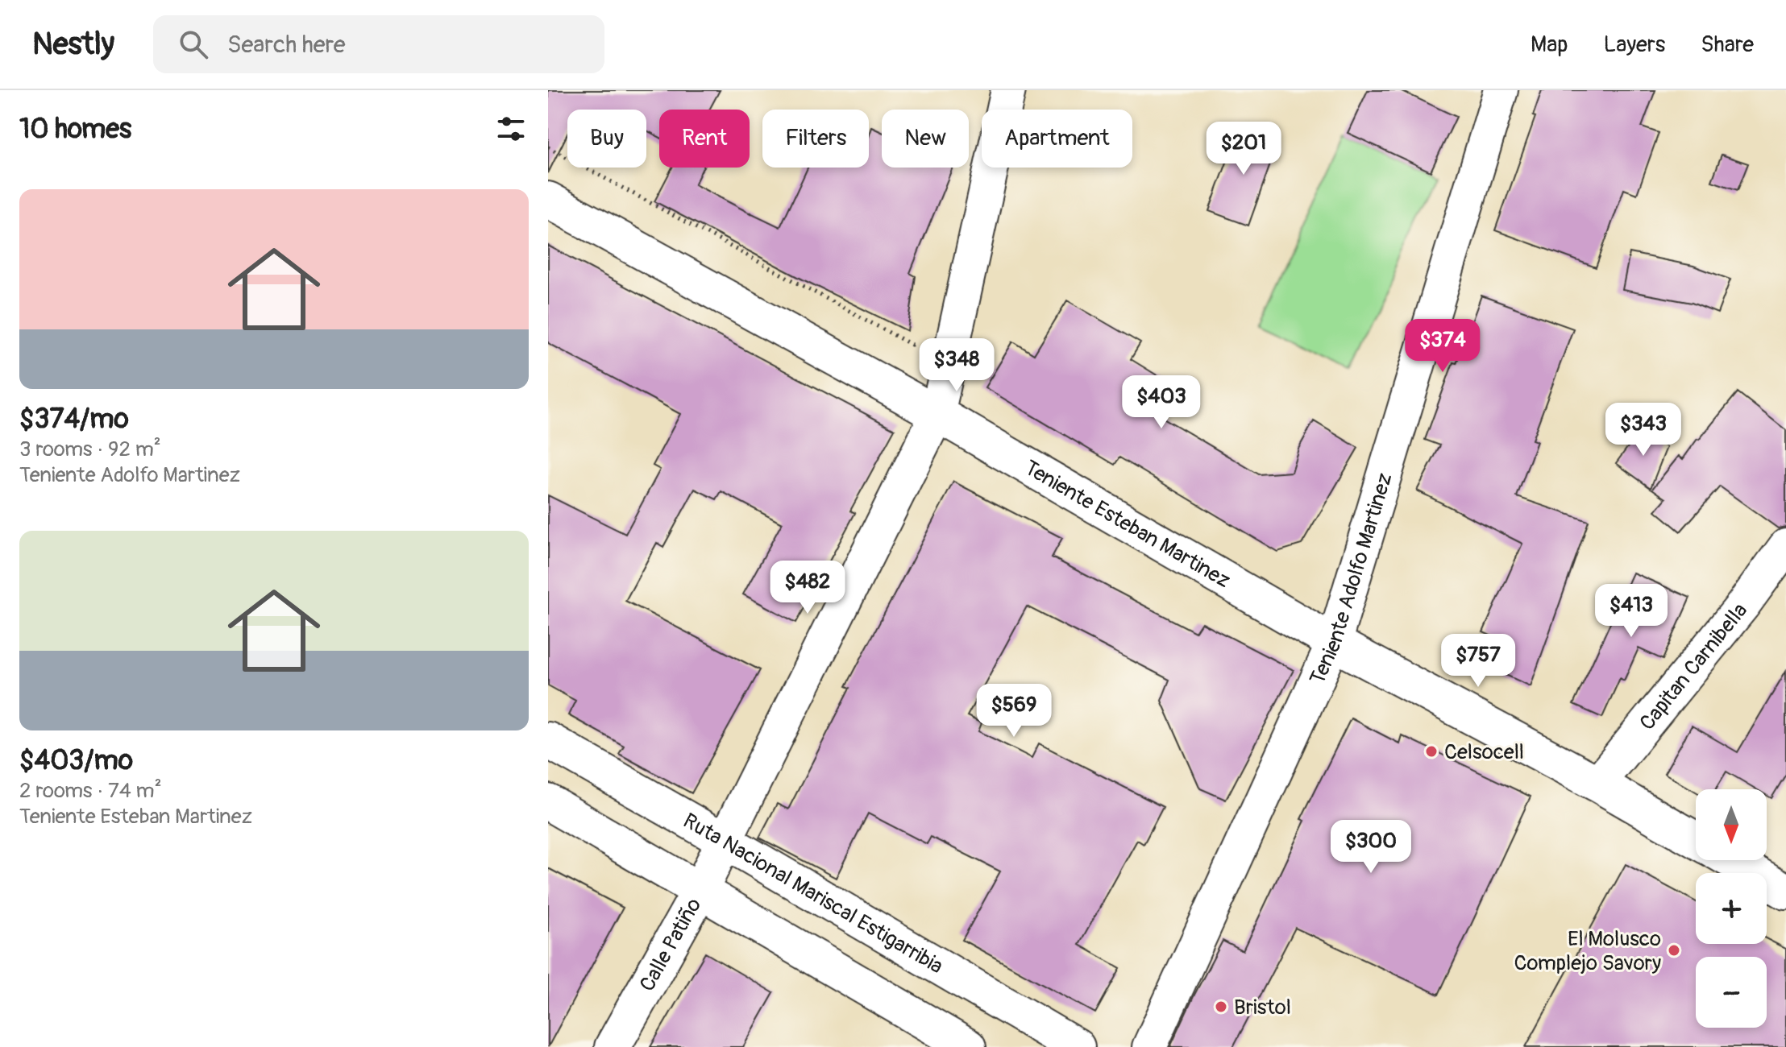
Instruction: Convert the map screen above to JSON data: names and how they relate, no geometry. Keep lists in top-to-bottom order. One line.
{"streets":{"main road":["Teniente Esteban Martinez","Ruta Nacional Mariscal Estigarribia","Calle Patiño"],"street":["Teniente Adolfo Martinez","Capitan Carnibella"]},"crossings":[["Teniente Esteban Martinez","Teniente Adolfo Martinez"],["Teniente Esteban Martinez","Capitan Carnibella"],["Ruta Nacional Mariscal Estigarribia","Calle Patiño"]],"places":["Celsocell","El Molusco Complejo Savory","Bristol"],"north":"bottom","page":{"header":"Nestly","search":"Search here","nav":["Map","Layers","Share"],"heading":"10 homes","chip":["Buy","Rent","Filters","New","Apartment"],"price":["$201","$374","$348","$403","$343","$482","$413","$757","$569","$300"],"list":[{"name":"$374/mo","note":"3 rooms · 92 m² · Teniente Adolfo Martinez"},{"name":"$403/mo","note":"2 rooms · 74 m² · Teniente Esteban Martinez"}],"map_buttons":["+","−"]}}
